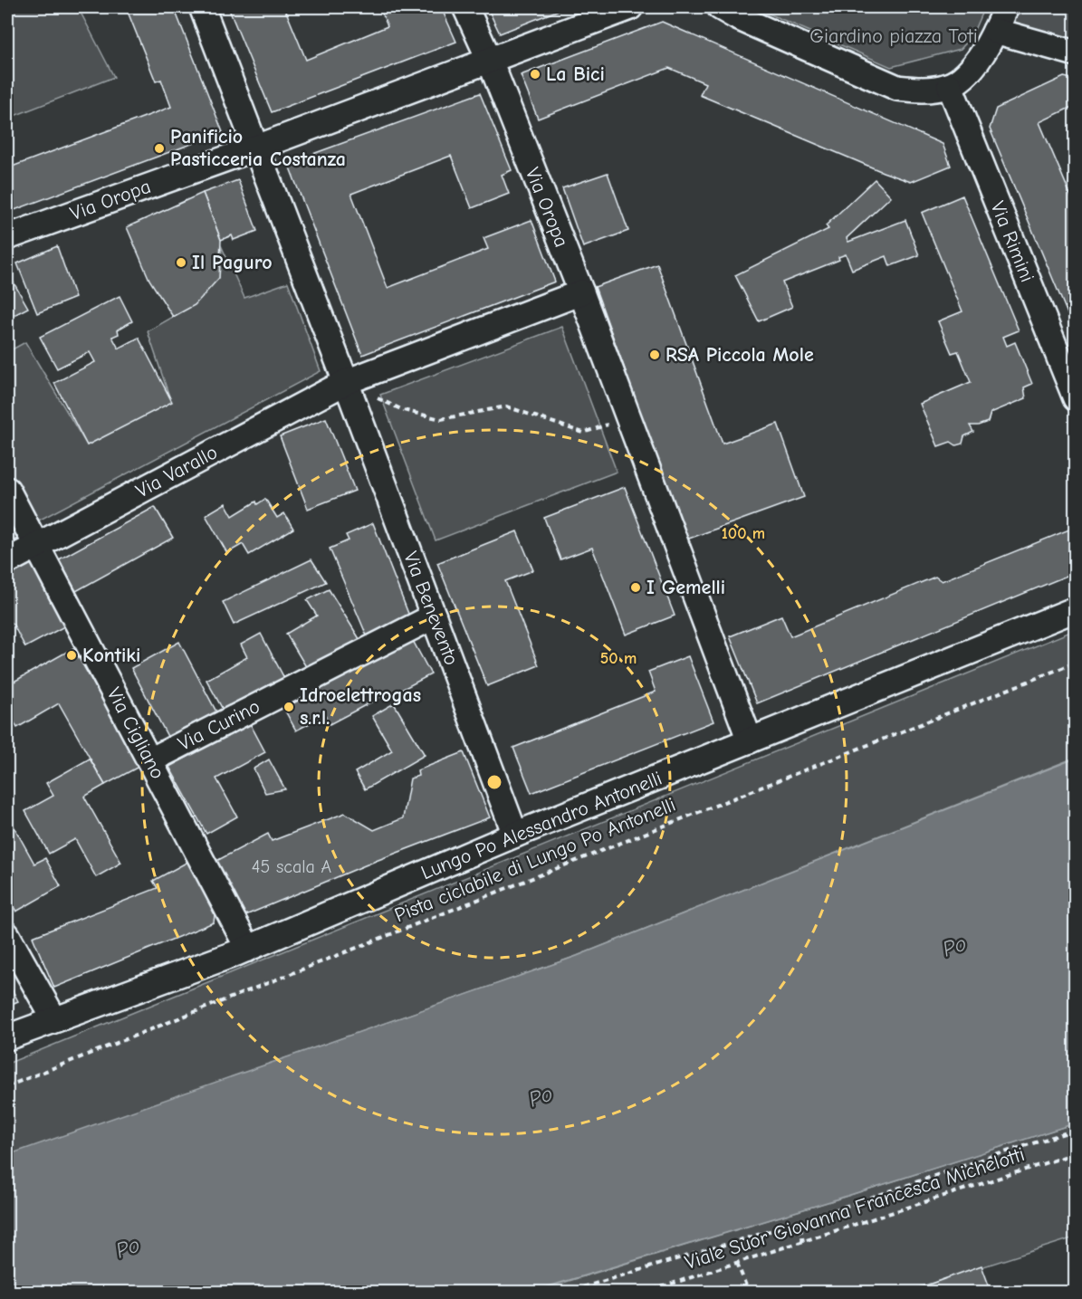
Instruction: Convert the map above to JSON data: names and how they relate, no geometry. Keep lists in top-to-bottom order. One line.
{"streets":{"street":["Via Oropa","Via Rimini","Via Varallo","Via Benevento","Via Curino","Via Cigliano","Lungo Po Alessandro Antonelli"],"path":["Pista ciclabile di Lungo Po Antonelli","Viale Suor Giovanna Francesca Michelotti"]},"crossings":[["Via Oropa","Via Benevento"],["Via Oropa","Lungo Po Alessandro Antonelli"],["Via Varallo","Via Benevento"],["Via Varallo","Via Cigliano"],["Via Benevento","Via Curino"],["Via Benevento","Lungo Po Alessandro Antonelli"],["Via Curino","Via Cigliano"],["Via Cigliano","Lungo Po Alessandro Antonelli"]],"water":["Po"],"parks":["Giardino piazza Toti"],"places":["La Bici","Panificio Pasticceria Costanza","Il Paguro","RSA Piccola Mole","I Gemelli","Kontiki","Idroelettrogas s.r.l."],"house_numbers":["45 scala A"],"rings":["100 m","50 m"]}
